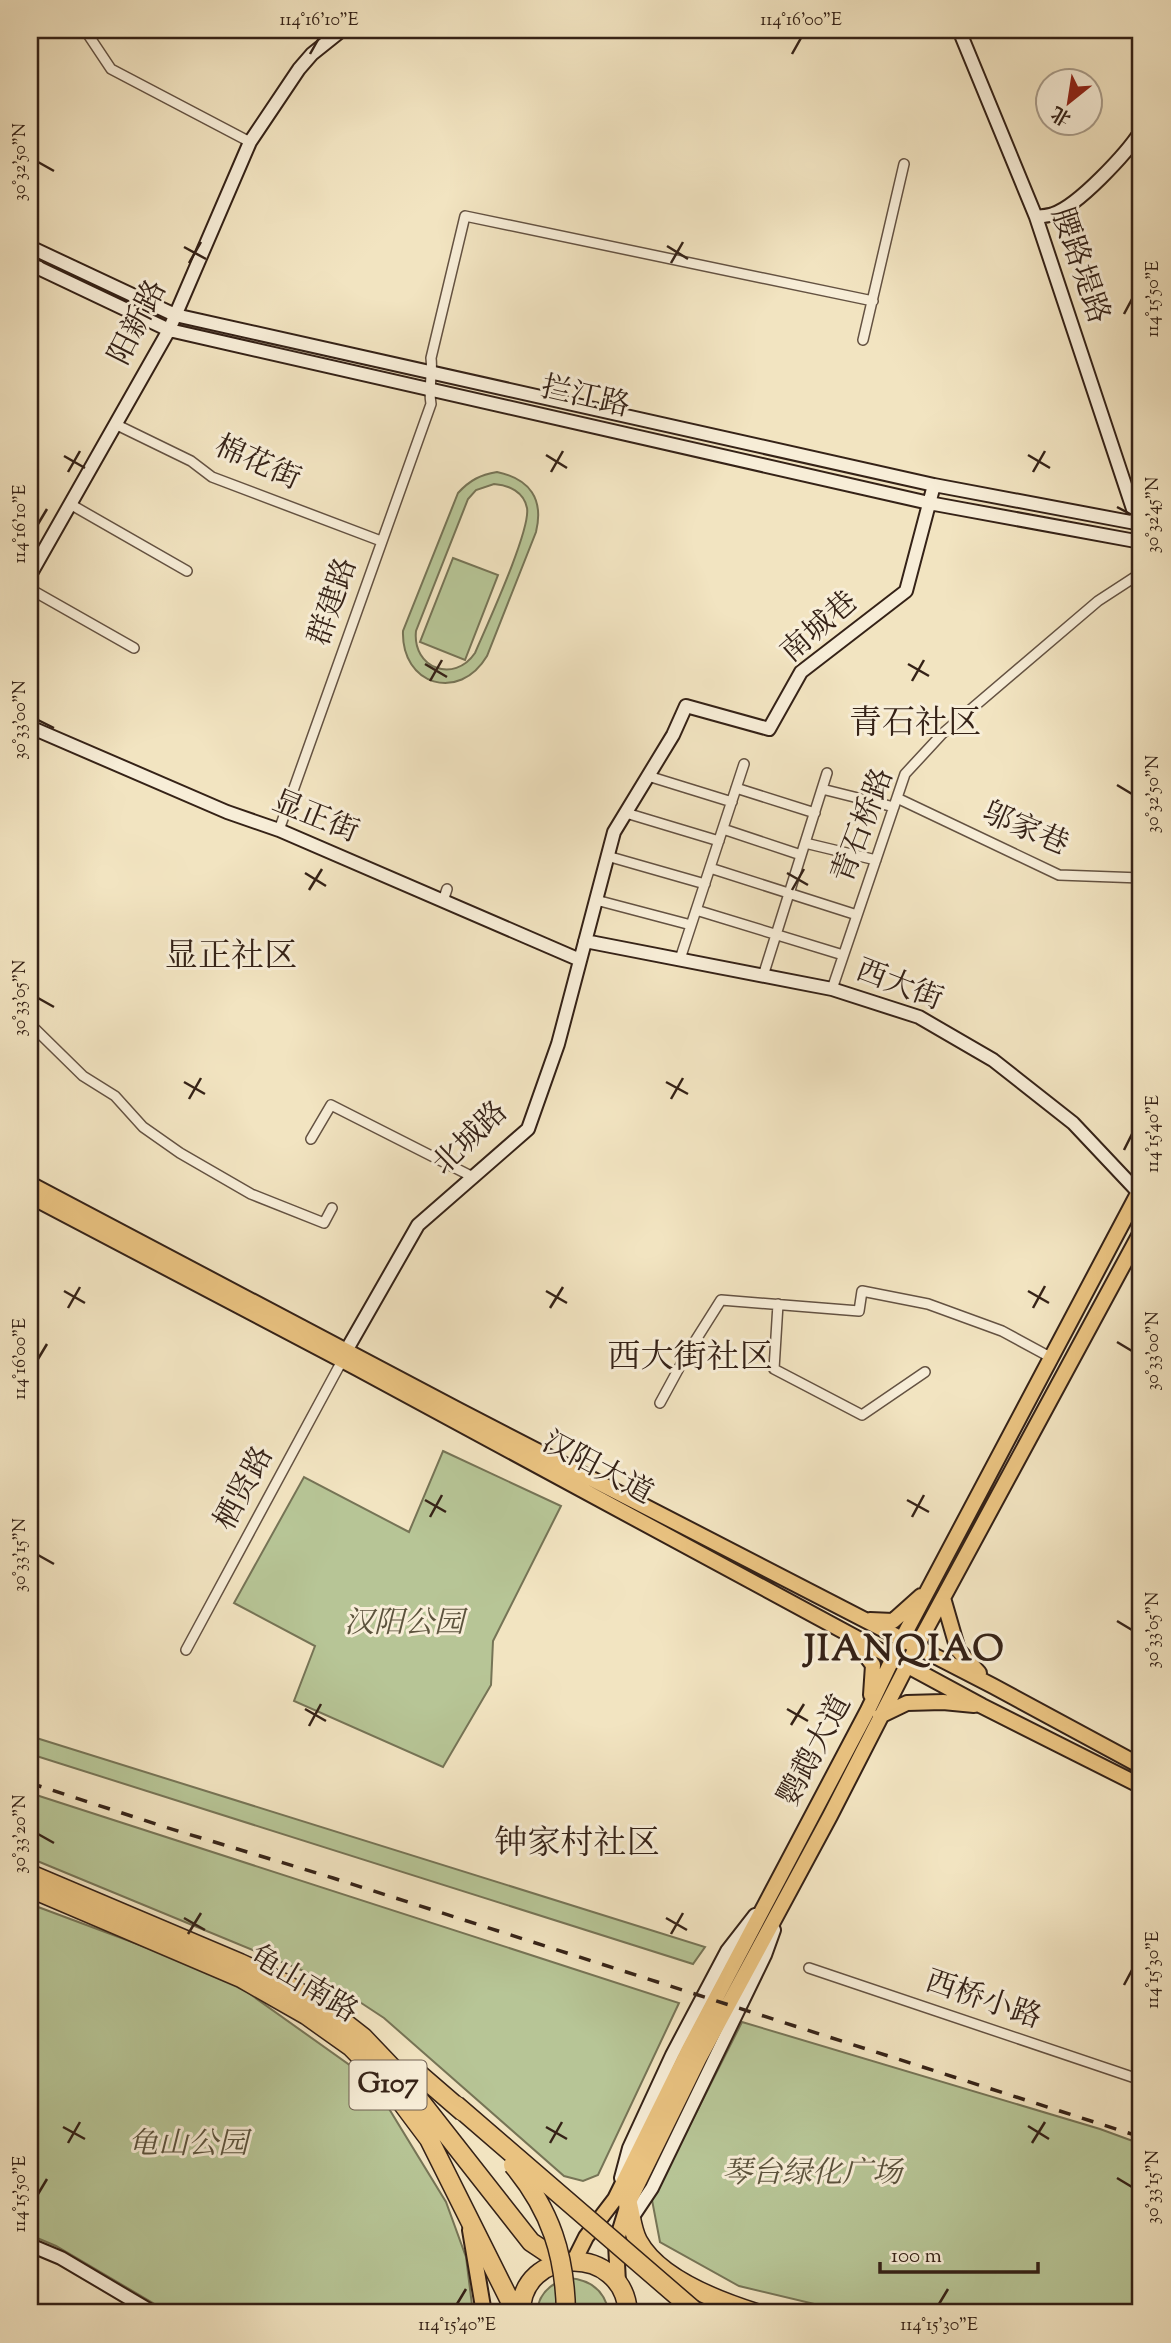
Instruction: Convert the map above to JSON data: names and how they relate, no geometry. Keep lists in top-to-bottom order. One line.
{"streets":{"highway":["龟山南路","G107"],"main road":["汉阳大道","鹦鹉大道"],"street":["腰路堤路","阳新路","拦江路","棉花街","群建路","南城巷","显正街","青石桥路","邬家巷","西大街","北城路","栖贤路","西桥小路"]},"crossings":[["腰路堤路","拦江路"],["阳新路","拦江路"],["阳新路","棉花街"],["拦江路","群建路"],["拦江路","南城巷"],["棉花街","群建路"],["群建路","显正街"],["南城巷","西大街"],["南城巷","北城路"],["显正街","北城路"],["青石桥路","邬家巷"],["青石桥路","西大街"],["西大街","北城路"],["西大街","鹦鹉大道"],["北城路","汉阳大道"],["北城路","栖贤路"],["汉阳大道","栖贤路"],["汉阳大道","鹦鹉大道"],["鹦鹉大道","G107"],["龟山南路","G107"]],"districts":["青石社区","显正社区","西大街社区","JIANQIAO","钟家村社区"],"parks":["汉阳公园","龟山公园","琴台绿化广场"],"scale_bar":"100 m","north":"bottom left","coordinates":["114°16'10\"E","114°16'00\"E","30°32'50\"N","114°15'50\"E","30°32'45\"N","30°33'00\"N","30°33'05\"N","114°15'40\"E","30°33'15\"N","30°33'20\"N","114°15'30\"E"]}
